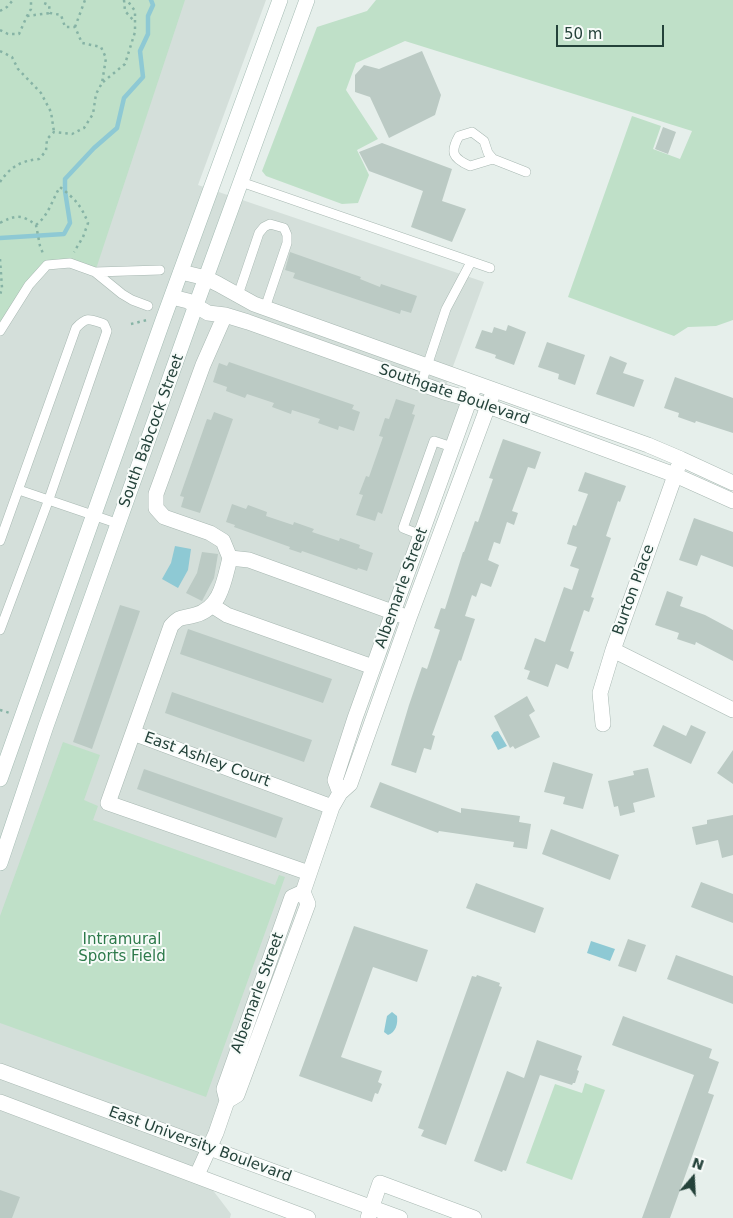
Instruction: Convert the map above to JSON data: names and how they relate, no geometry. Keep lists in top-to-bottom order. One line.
{"streets":{"street":["Southgate Boulevard","South Babcock Street","Albemarle Street","Burton Place","East Ashley Court","East University Boulevard"]},"crossings":[["Southgate Boulevard","South Babcock Street"],["Southgate Boulevard","Albemarle Street"],["Southgate Boulevard","Burton Place"],["Albemarle Street","East Ashley Court"],["Albemarle Street","East University Boulevard"]],"parks":["Intramural Sports Field"],"scale_bar":"50 m","north":"top"}
